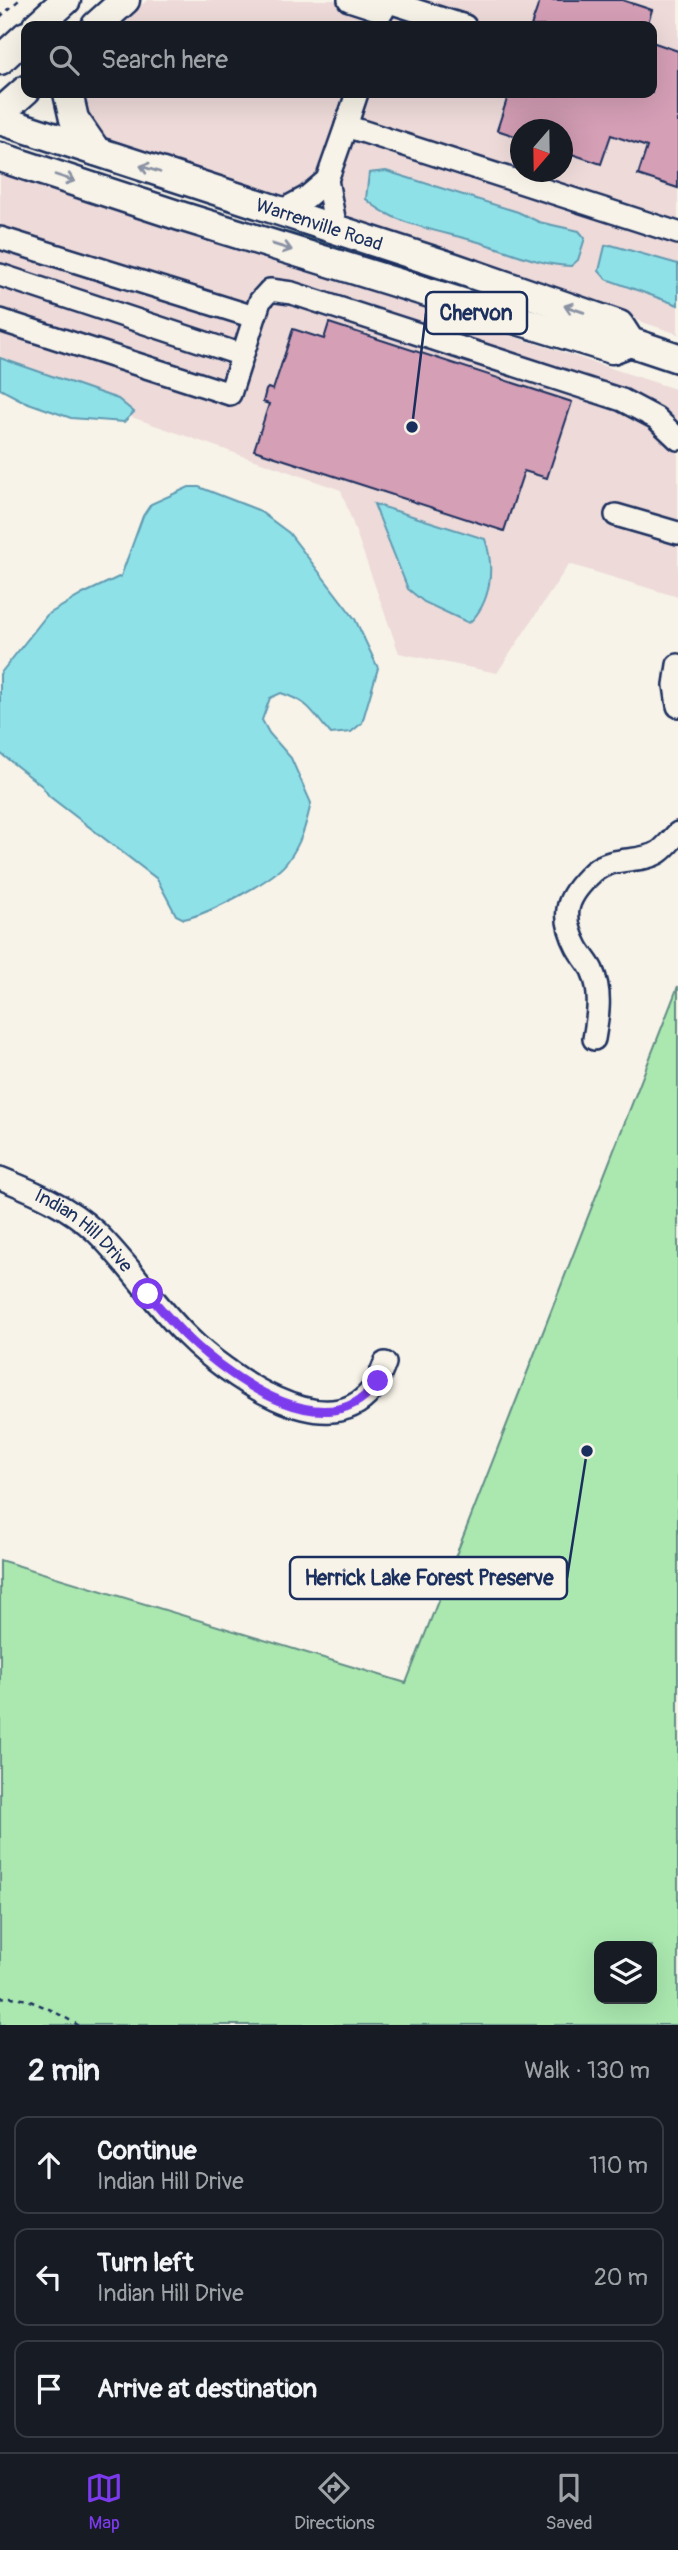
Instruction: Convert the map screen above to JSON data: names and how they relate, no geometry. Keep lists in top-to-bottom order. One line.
{"streets":{"main road":["Warrenville Road"],"street":["Indian Hill Drive"]},"places":["Chervon","Herrick Lake Forest Preserve"],"north":"bottom","page":{"search":"Search here","heading":["2 min","Walk · 130 m"],"list":[["Continue","Indian Hill Drive","110 m"],["Turn left","Indian Hill Drive","20 m"],"Arrive at destination"],"nav":["Map","Directions","Saved"]}}
